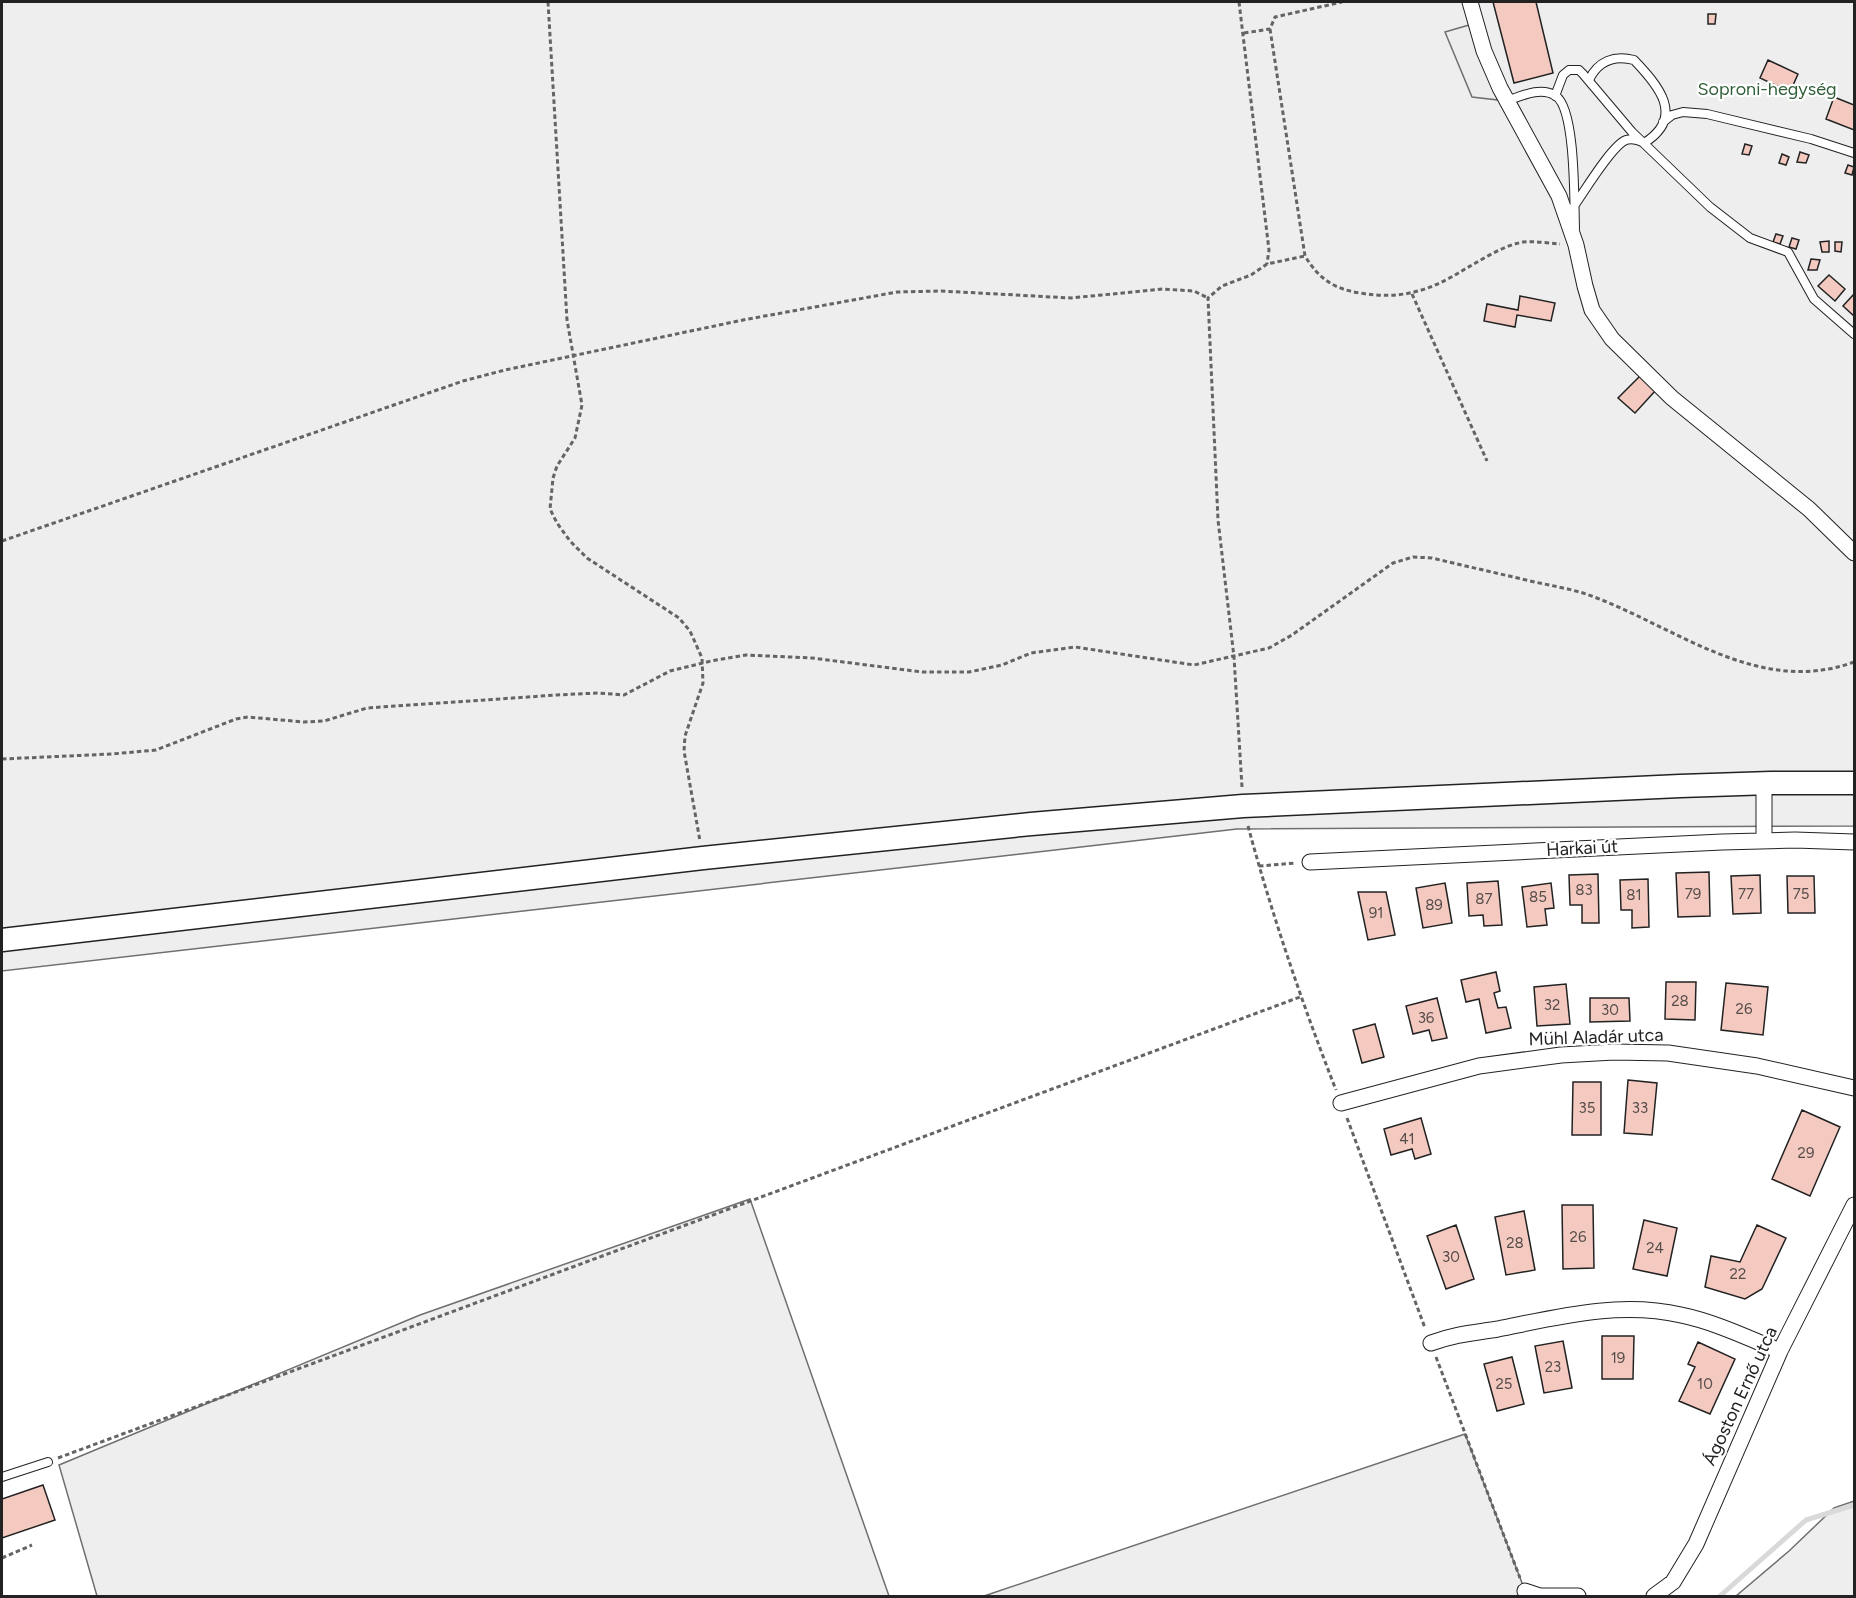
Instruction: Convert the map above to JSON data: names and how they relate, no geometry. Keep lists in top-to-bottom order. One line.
{"streets":{"street":["Harkai út","Mühl Aladár utca","Ágoston Ernő utca"]},"parks":["Soproni-hegység"],"house_numbers":["83","79","77","75","81","85","87","89","91","28","32","26","30","36","35","33","41","29","26","28","24","30","22","19","23","25","10"]}
